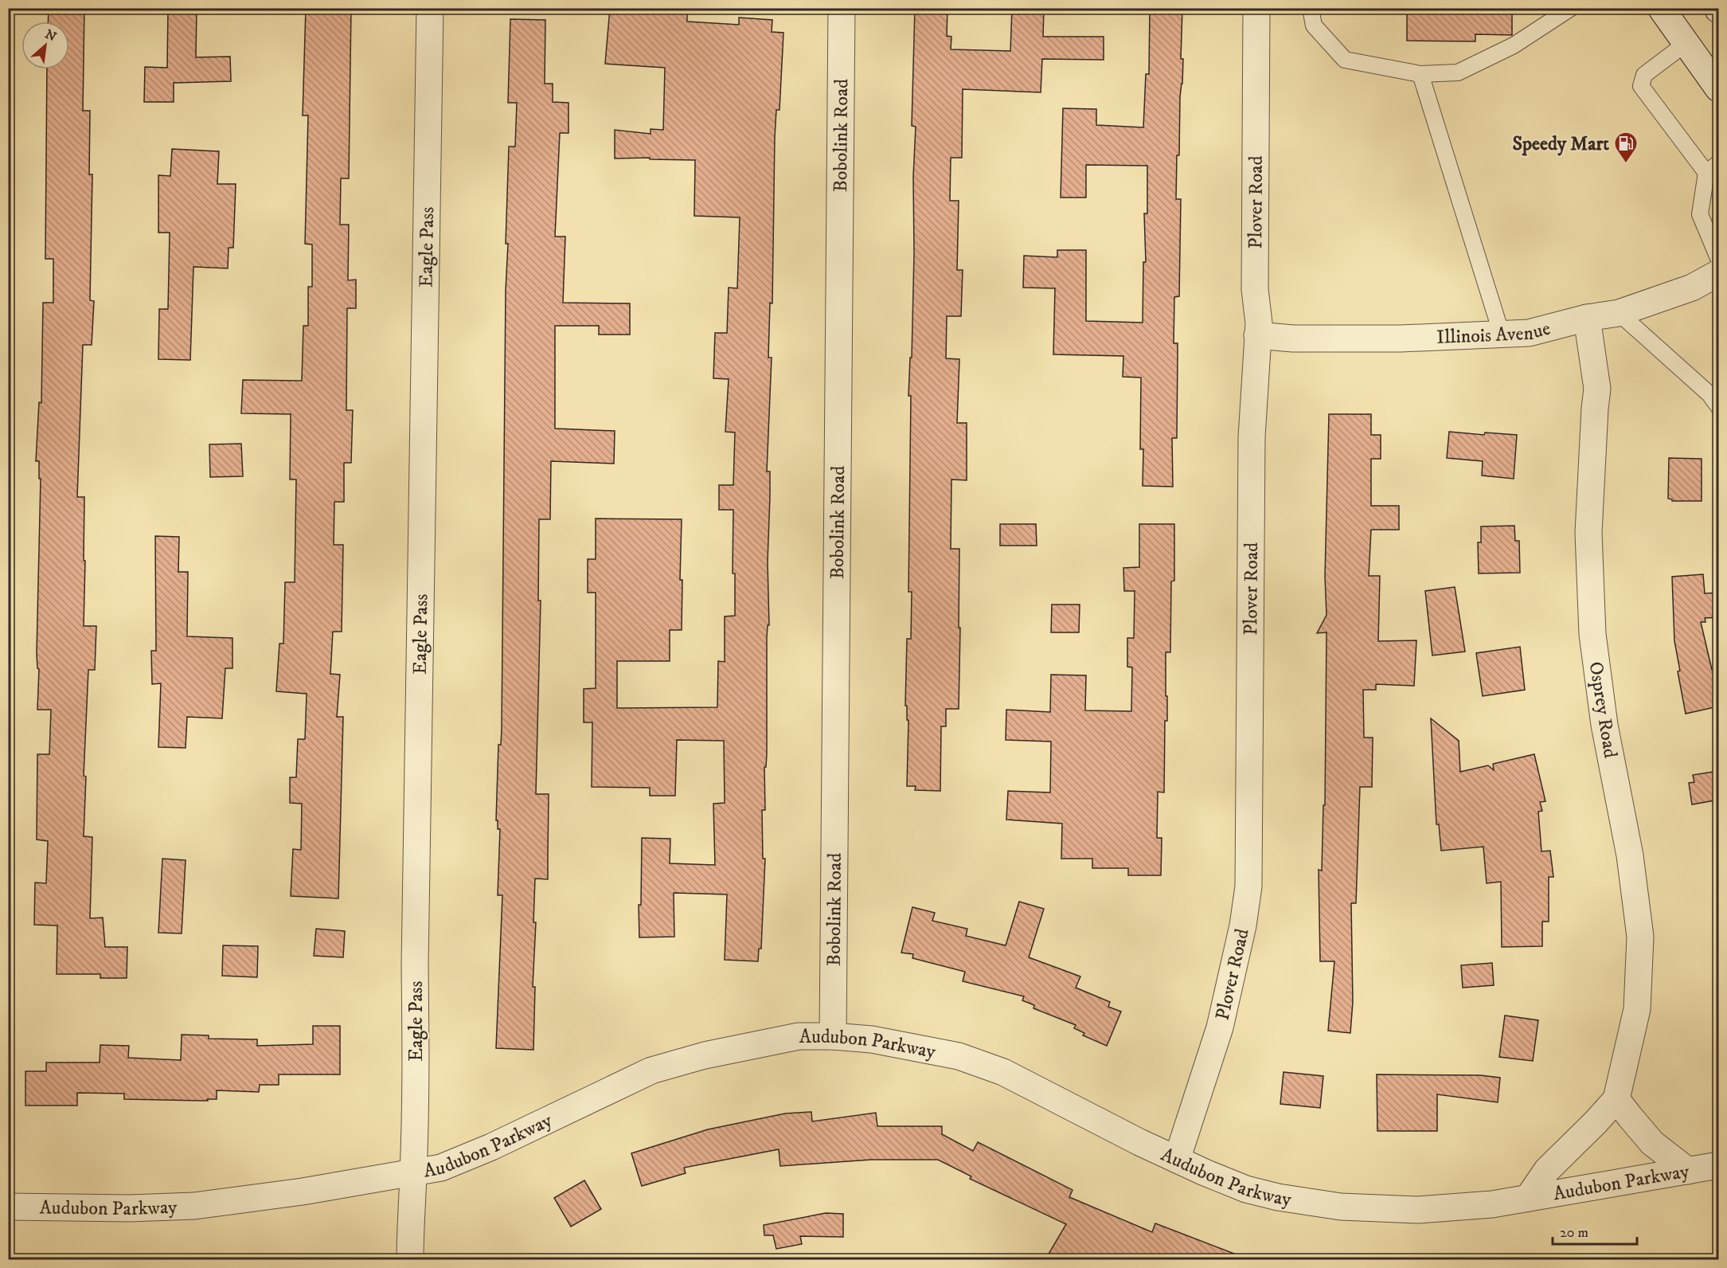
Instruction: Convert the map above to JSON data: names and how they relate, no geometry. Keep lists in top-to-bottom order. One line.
{"streets":{"street":["Bobolink Road","Plover Road","Eagle Pass","Illinois Avenue","Osprey Road","Audubon Parkway"]},"crossings":[["Bobolink Road","Audubon Parkway"],["Plover Road","Illinois Avenue"],["Plover Road","Audubon Parkway"],["Eagle Pass","Audubon Parkway"],["Illinois Avenue","Osprey Road"],["Osprey Road","Audubon Parkway"]],"places":{"fuel station":["Speedy Mart"]},"scale_bar":"20 m","north":"top right"}
